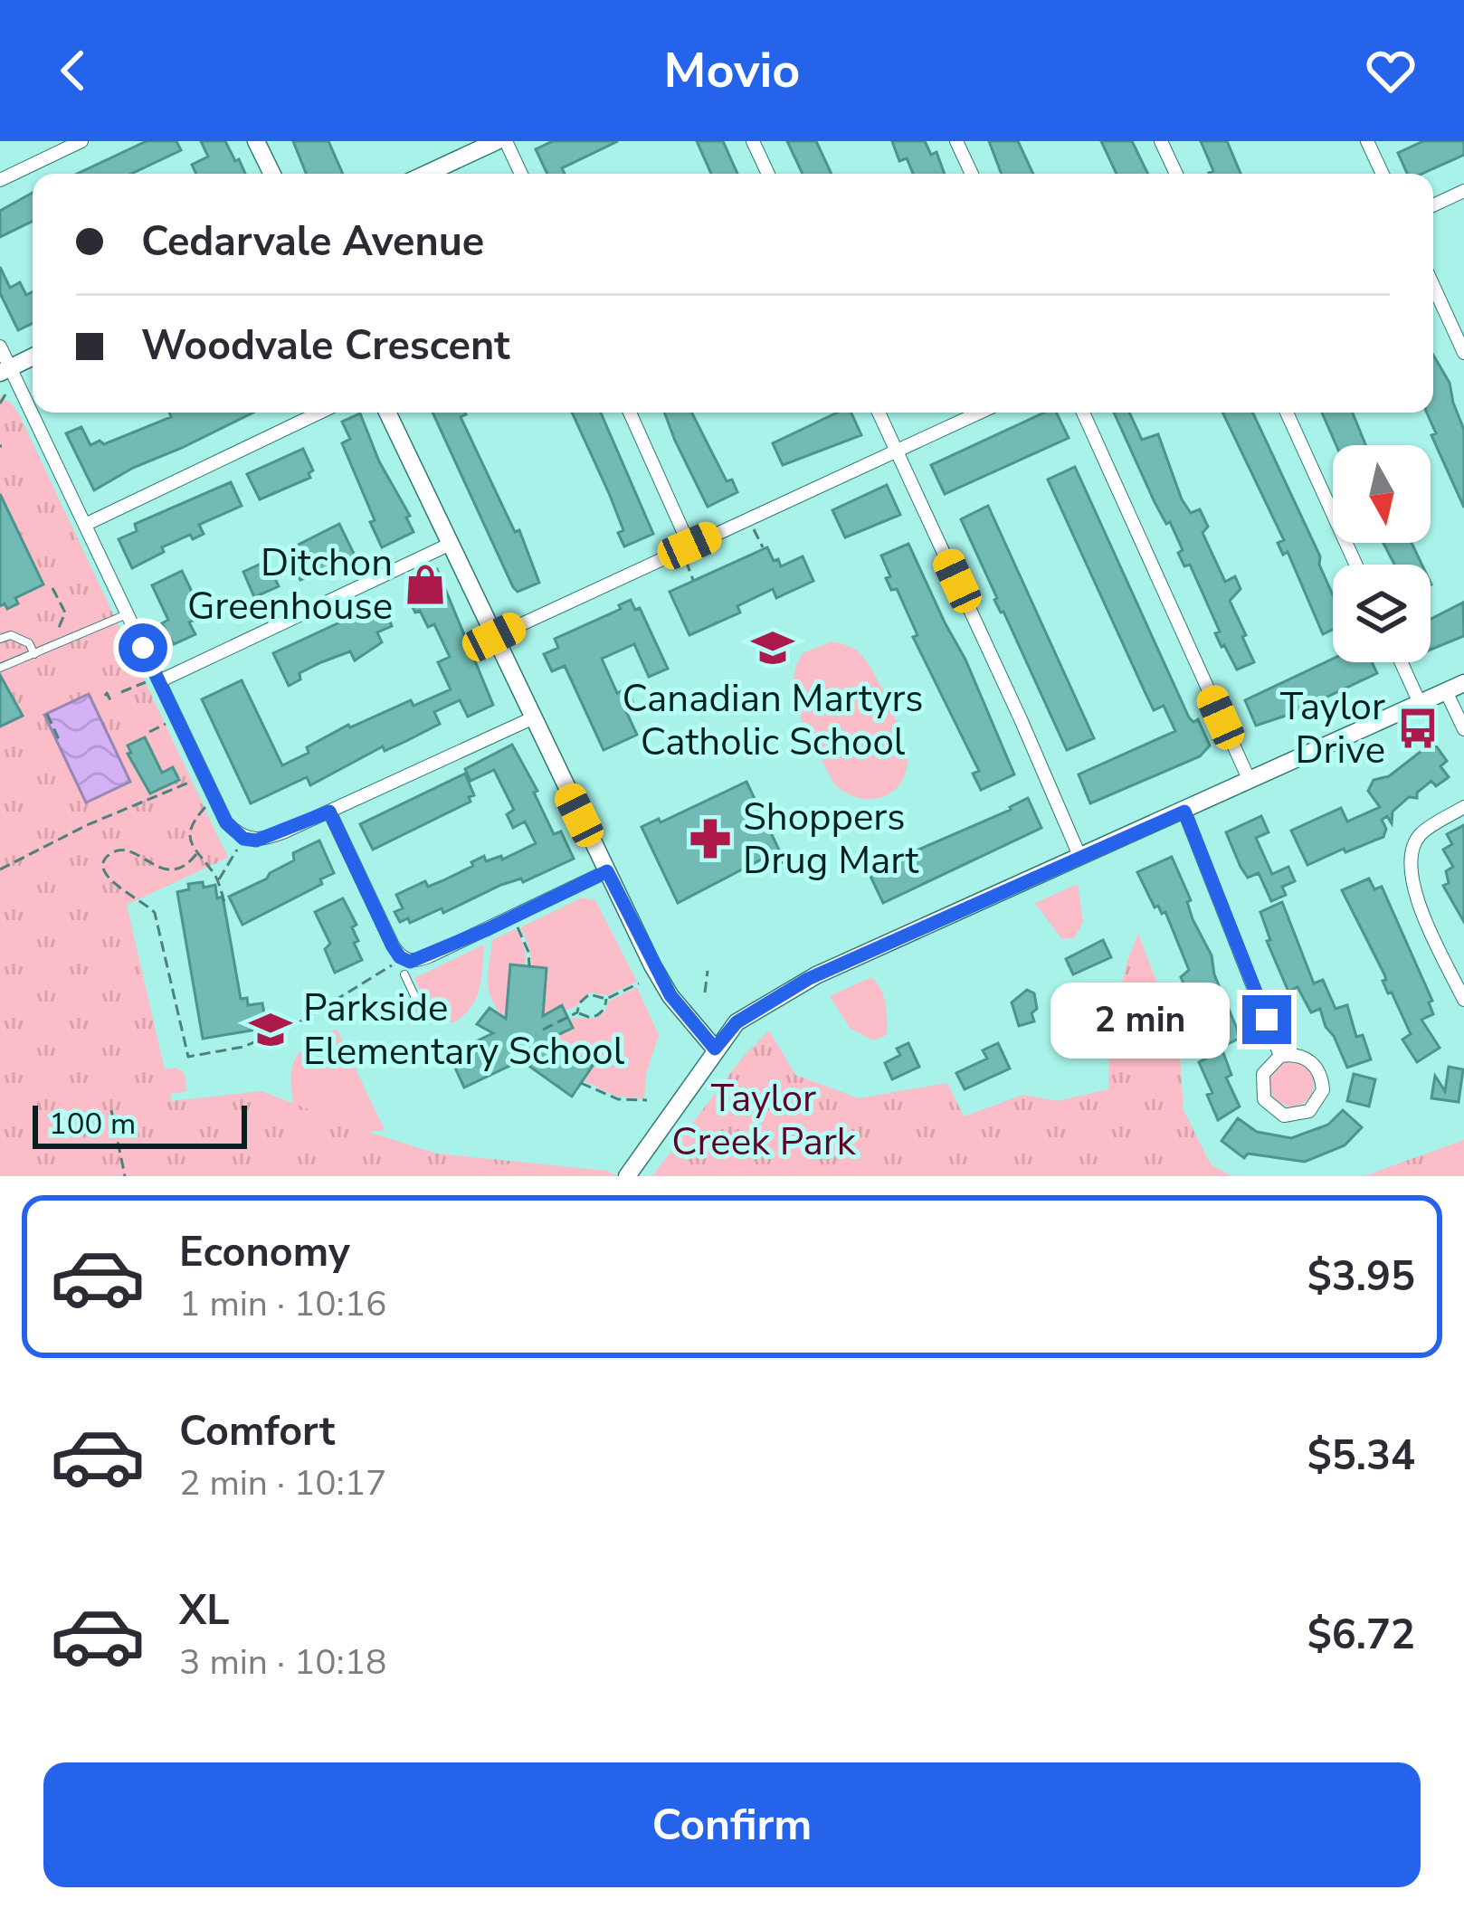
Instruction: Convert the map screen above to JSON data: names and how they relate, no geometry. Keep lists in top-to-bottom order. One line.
{"parks":["Taylor Creek Park"],"places":{"shop":["Ditchon Greenhouse"],"school or university":["Canadian Martyrs Catholic School","Parkside Elementary School"],"bus stop":["Taylor Drive"],"pharmacy":["Shoppers Drug Mart"]},"scale_bar":"100 m","north":"bottom","page":{"header":"Movio","banner":["Cedarvale Avenue","Woodvale Crescent"],"bubble":"2 min","scale":"100 m","list":[{"name":"Economy","note":"1 min · 10:16","value":"$3.95"},{"name":"Comfort","note":"2 min · 10:17","value":"$5.34"},{"name":"XL","note":"3 min · 10:18","value":"$6.72"}],"buttons":"Confirm"}}
